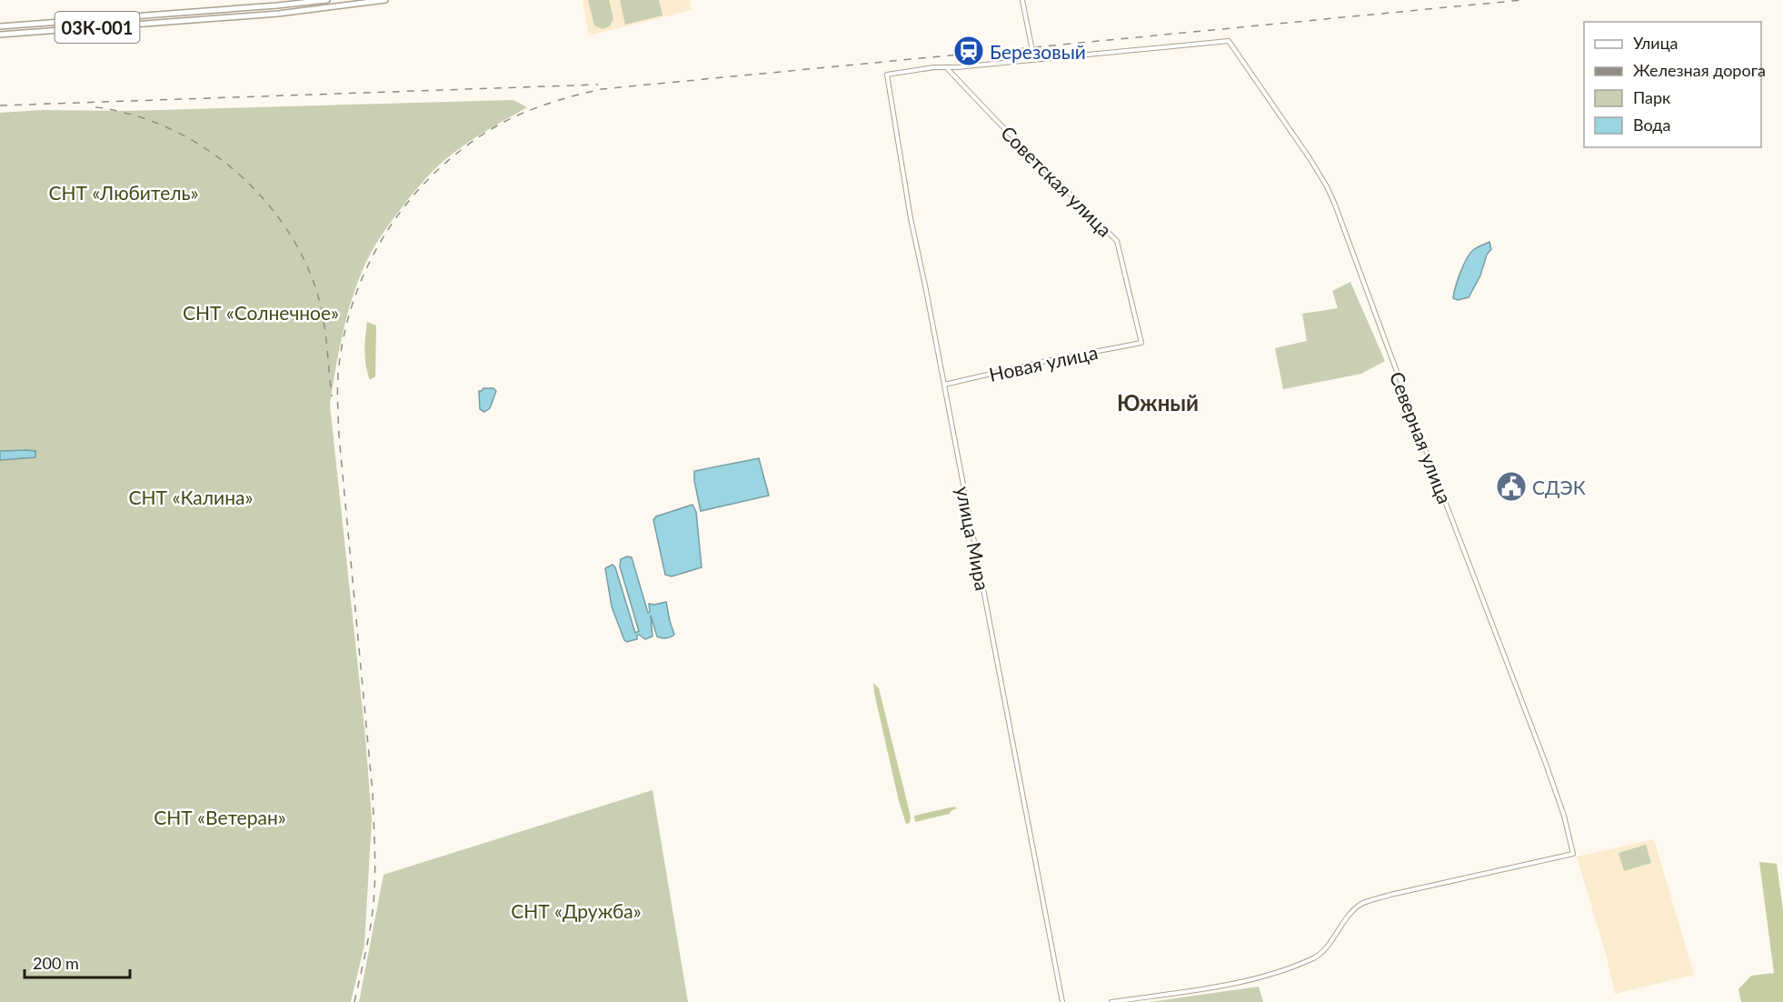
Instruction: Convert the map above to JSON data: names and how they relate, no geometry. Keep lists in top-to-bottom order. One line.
{"streets":{"main road":["03К-001"],"street":["Советская улица","Новая улица","Северная улица","улица Мира"]},"crossings":[["Советская улица","Новая улица"],["Советская улица","улица Мира"],["Новая улица","улица Мира"]],"districts":["Южный"],"parks":["СНТ «Любитель»","СНТ «Солнечное»","СНТ «Калина»","СНТ «Ветеран»","СНТ «Дружба»"],"places":{"station":["Березовый"],"public building":["СДЭК"]},"legend":["Улица","Железная дорога","Парк","Вода"],"scale_bar":"200 m"}
